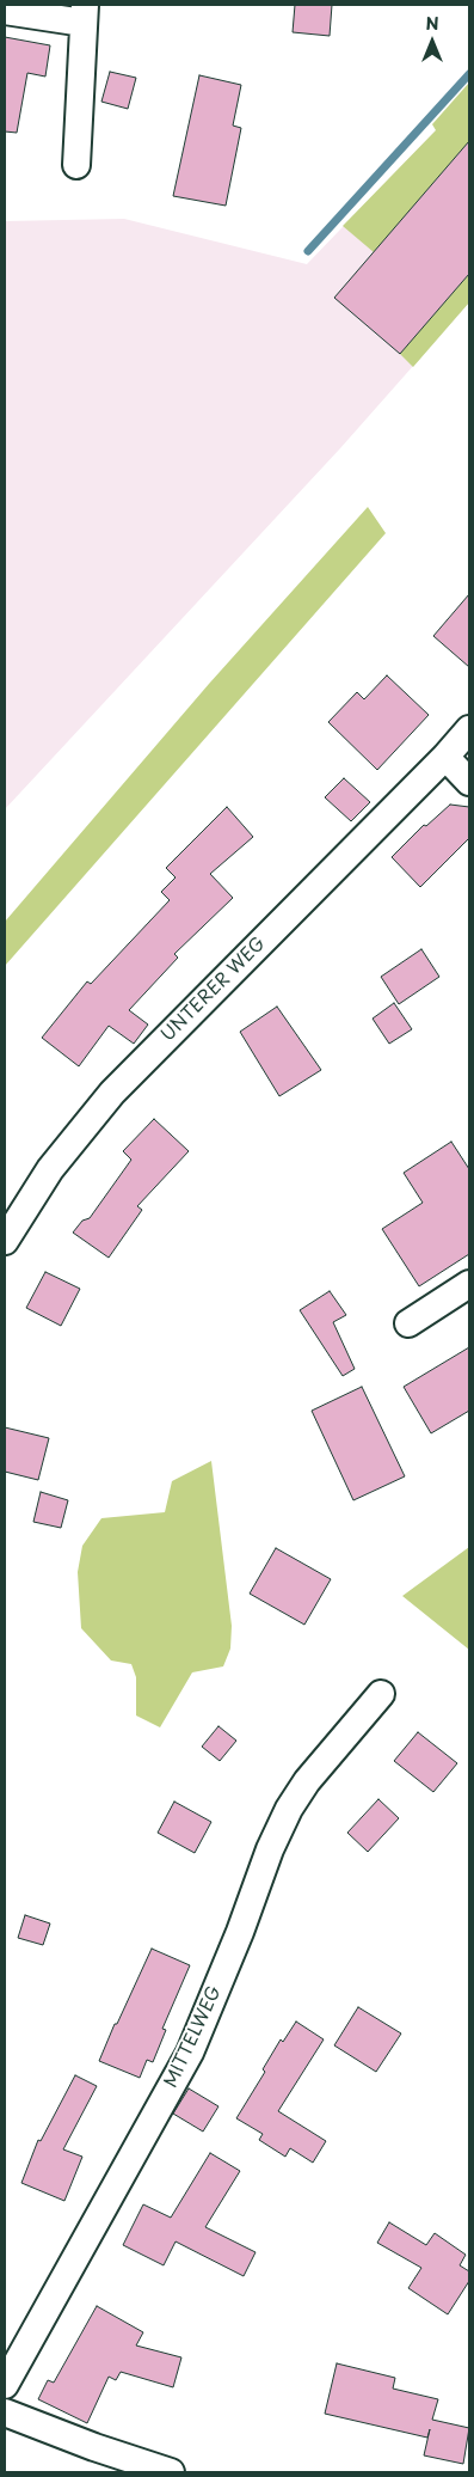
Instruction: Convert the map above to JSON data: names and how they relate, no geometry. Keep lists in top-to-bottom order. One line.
{"streets":{"street":["UNTERER WEG","MITTELWEG"]},"north":"top"}
